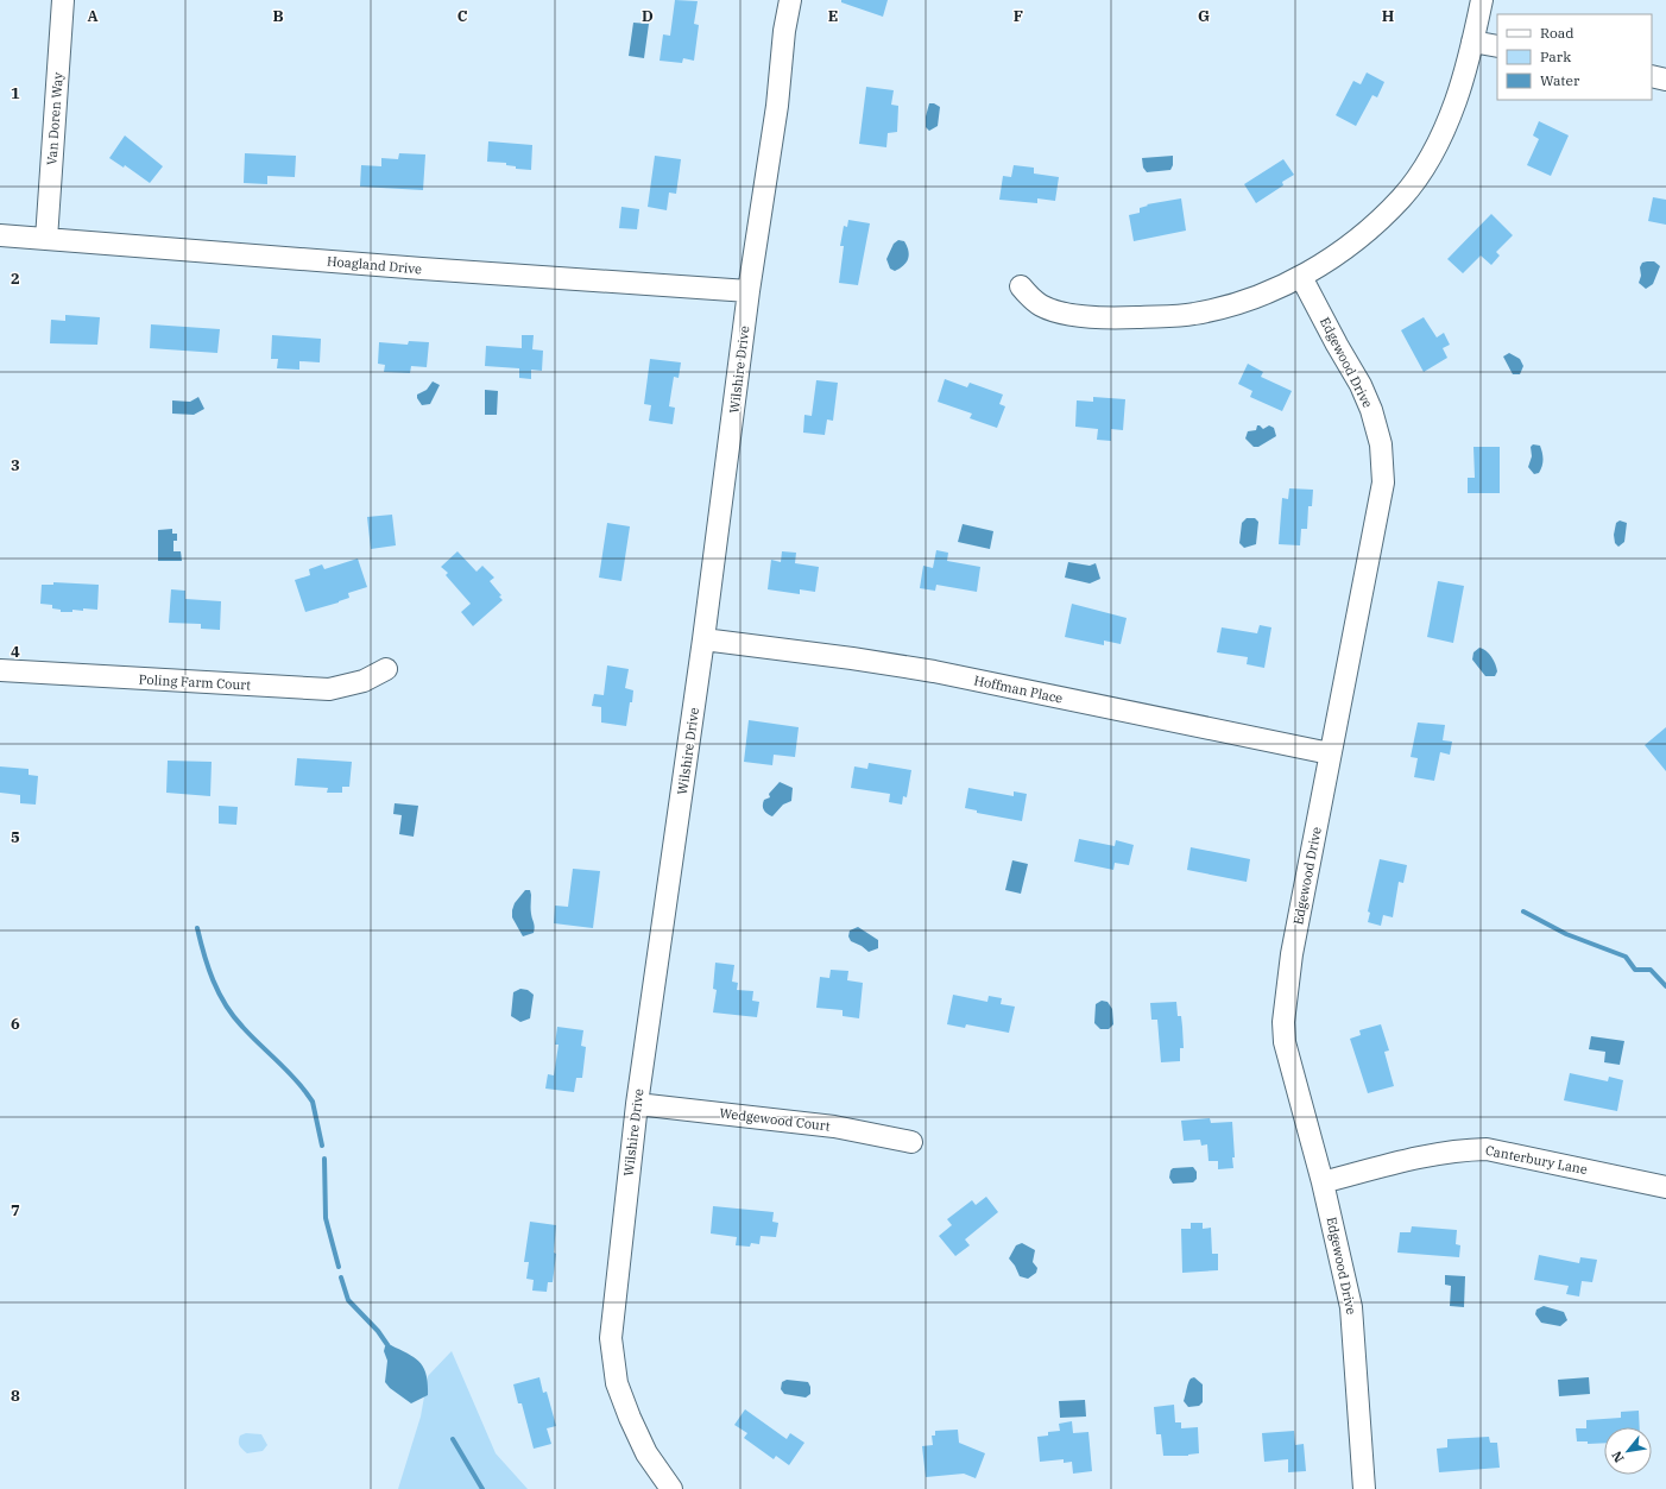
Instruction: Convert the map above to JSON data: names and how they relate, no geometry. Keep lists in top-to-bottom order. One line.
{"streets":{"street":["Van Doren Way","Hoagland Drive","Edgewood Drive","Wilshire Drive","Poling Farm Court","Hoffman Place","Wedgewood Court","Canterbury Lane"]},"crossings":[["Van Doren Way","Hoagland Drive"],["Hoagland Drive","Wilshire Drive"],["Edgewood Drive","Hoffman Place"],["Edgewood Drive","Canterbury Lane"],["Wilshire Drive","Hoffman Place"],["Wilshire Drive","Wedgewood Court"]],"legend":["Road","Park","Water"],"north":"bottom left","grid":{"columns":["A","B","C","D","E","F","G","H"],"rows":["1","2","3","4","5","6","7","8"]}}
